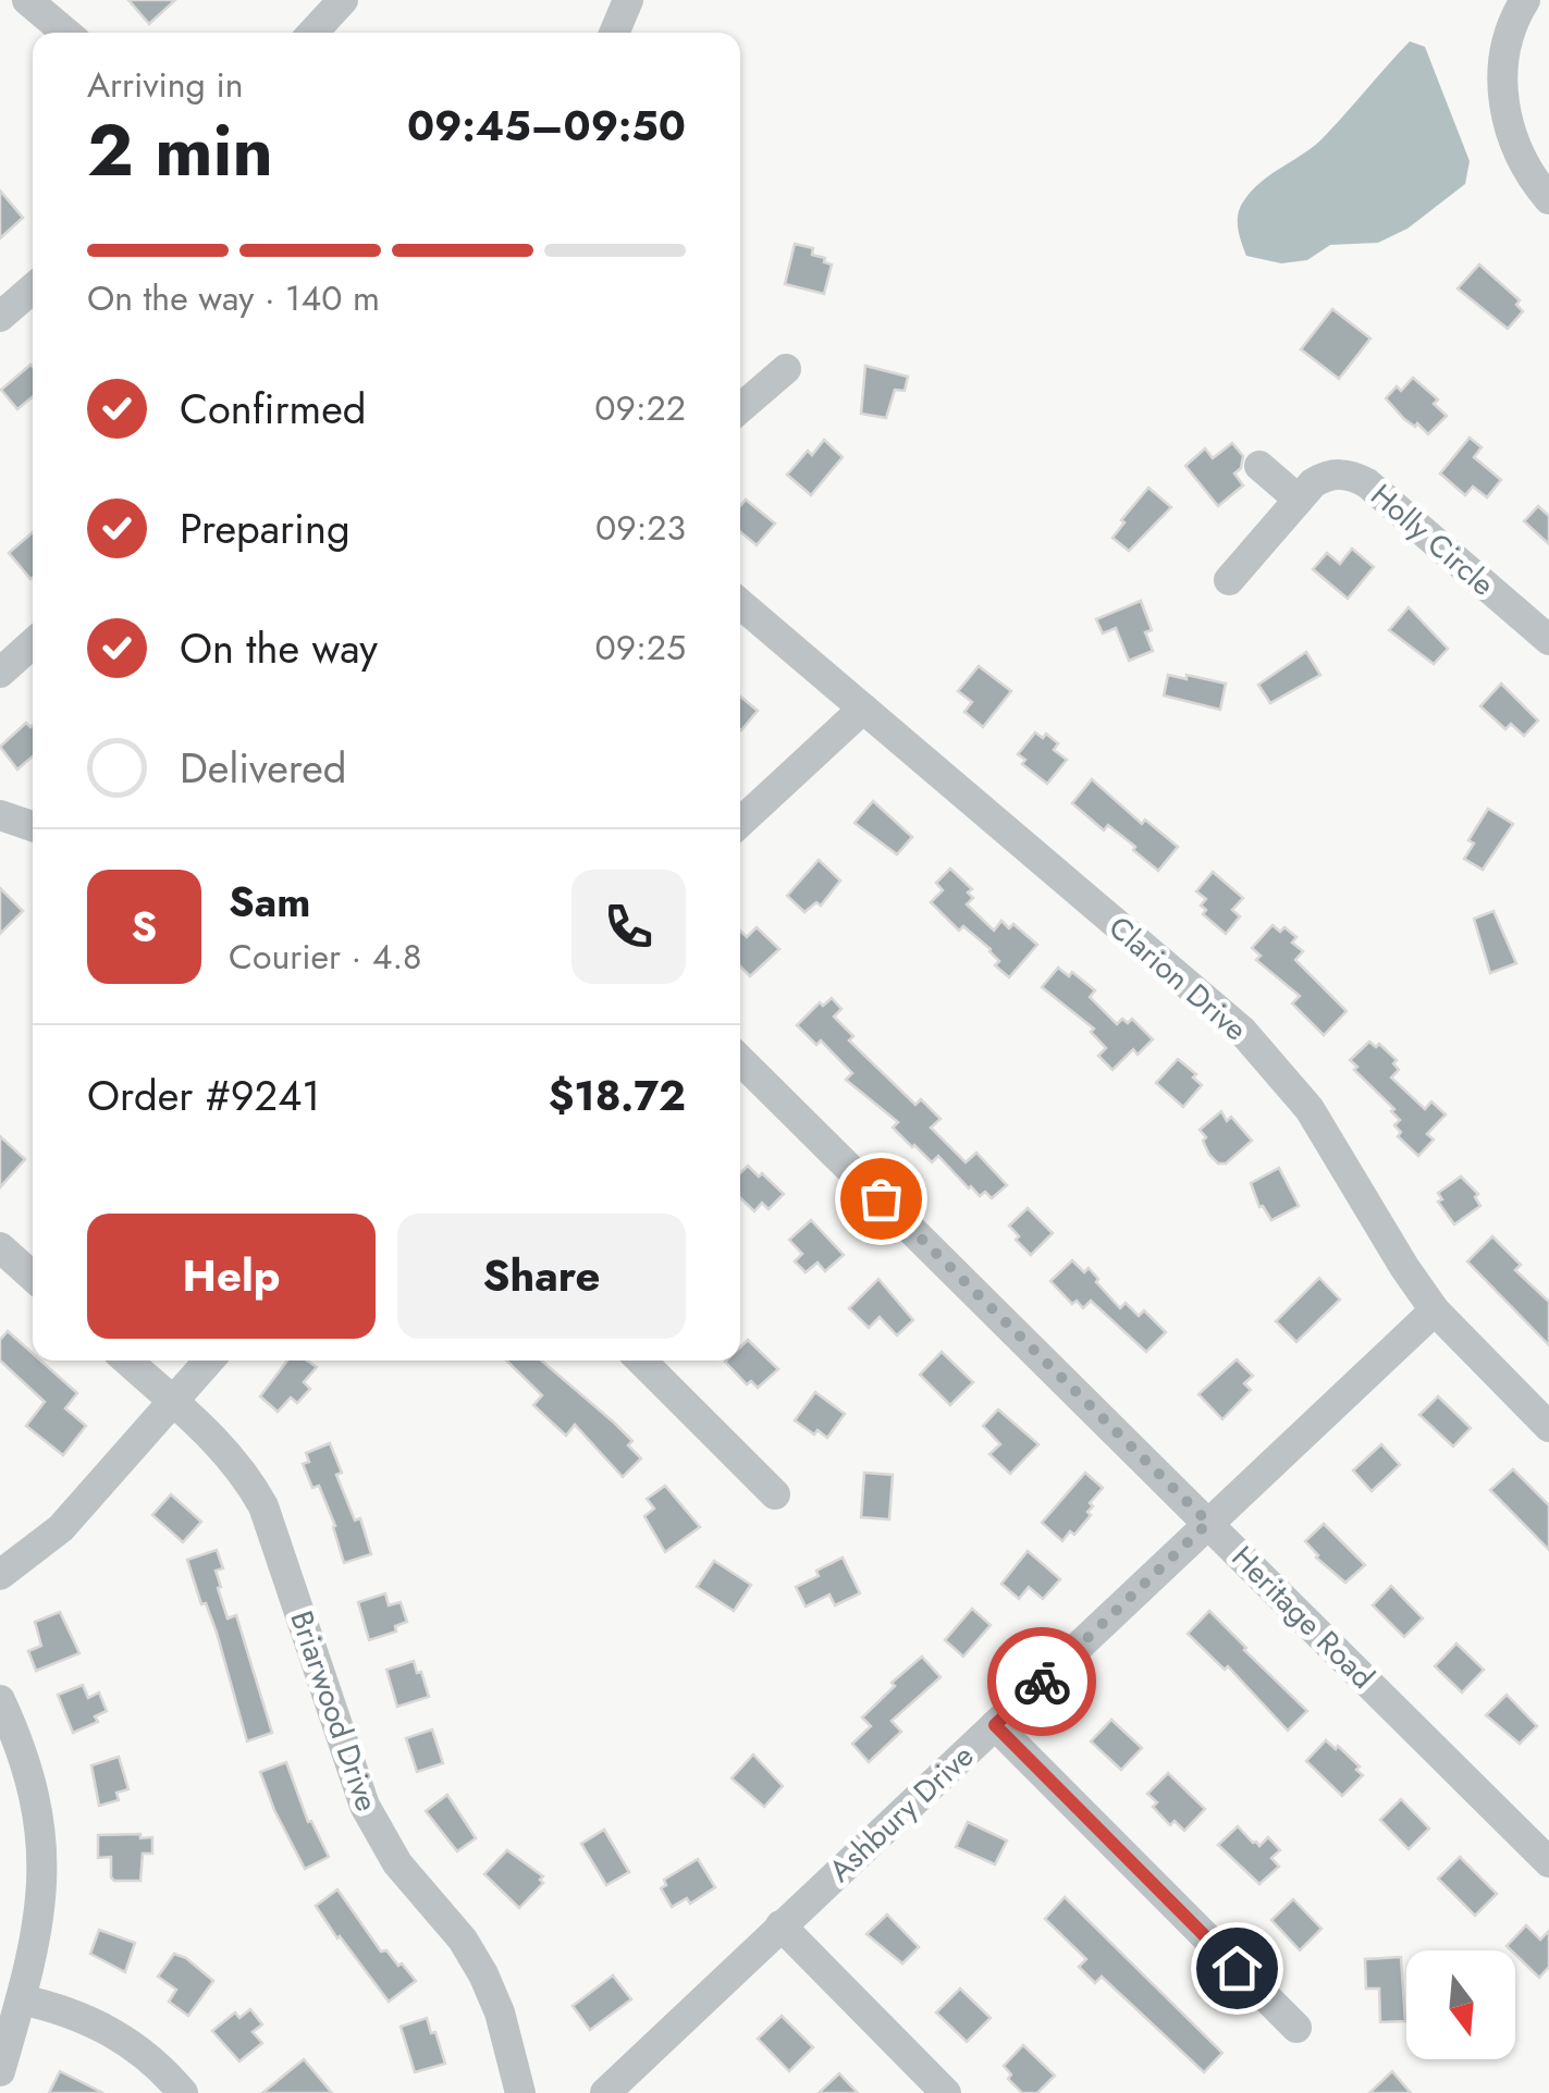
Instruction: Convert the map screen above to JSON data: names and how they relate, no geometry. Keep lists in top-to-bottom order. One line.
{"streets":{"street":["Holly Circle","Clarion Drive","Heritage Road","Briarwood Drive","Ashbury Drive"]},"crossings":[["Clarion Drive","Ashbury Drive"],["Heritage Road","Ashbury Drive"]],"north":"bottom","page":{"heading":["2 min","Arriving in","09:45–09:50"],"panel":["Sam","Courier · 4.8","Order #9241","$18.72"],"bar":"On the way · 140 m","list":[["Confirmed","09:22"],["Preparing","09:23"],["On the way","09:25"],"Delivered"],"round":"S","buttons":["Help","Share"]}}
